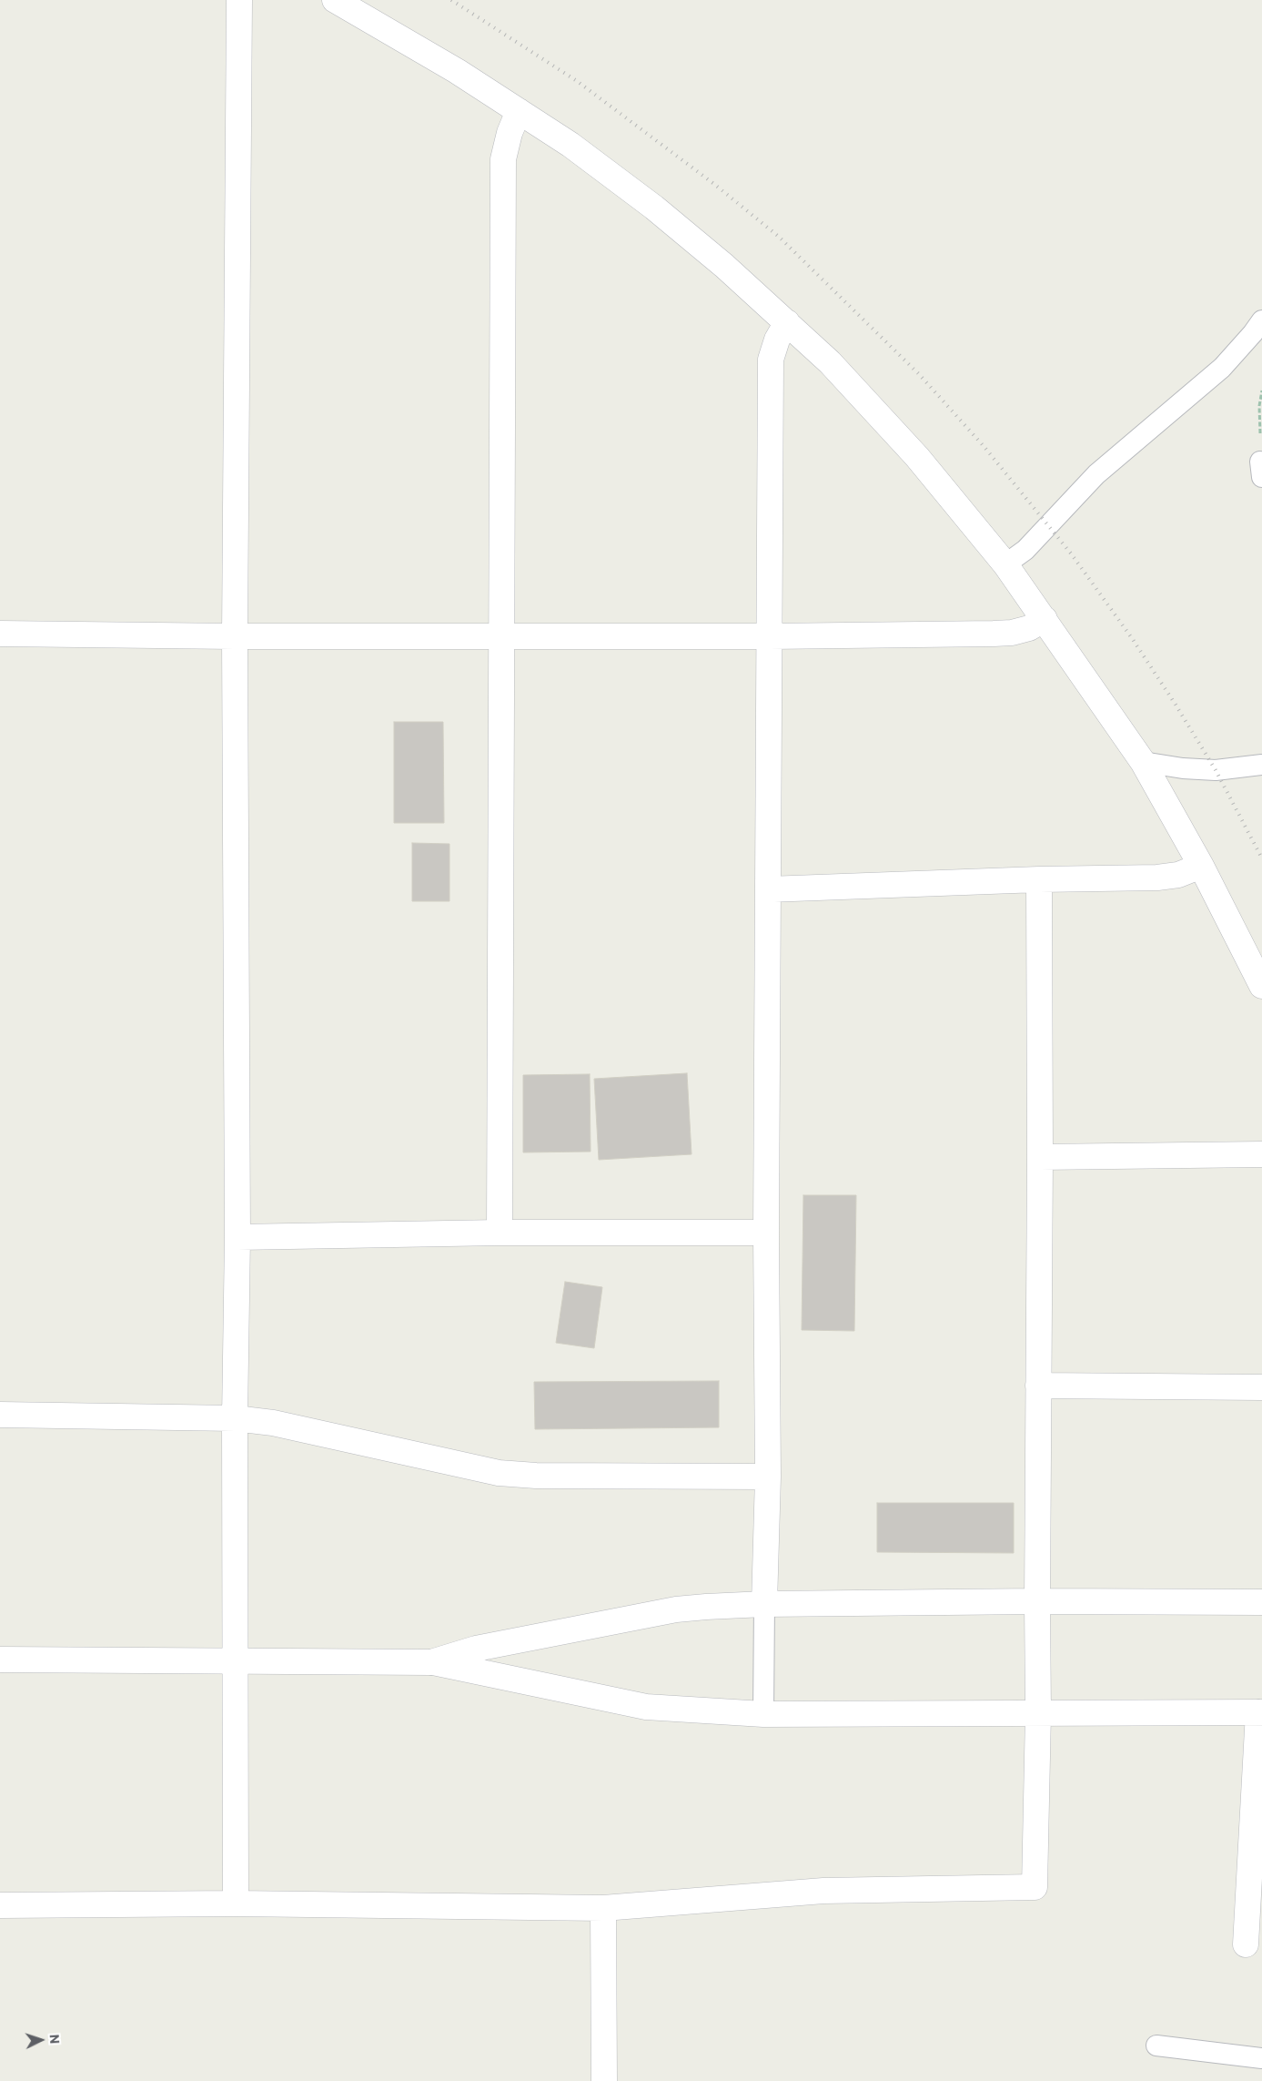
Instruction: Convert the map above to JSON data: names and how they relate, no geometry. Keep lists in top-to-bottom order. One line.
{"north":"right"}
